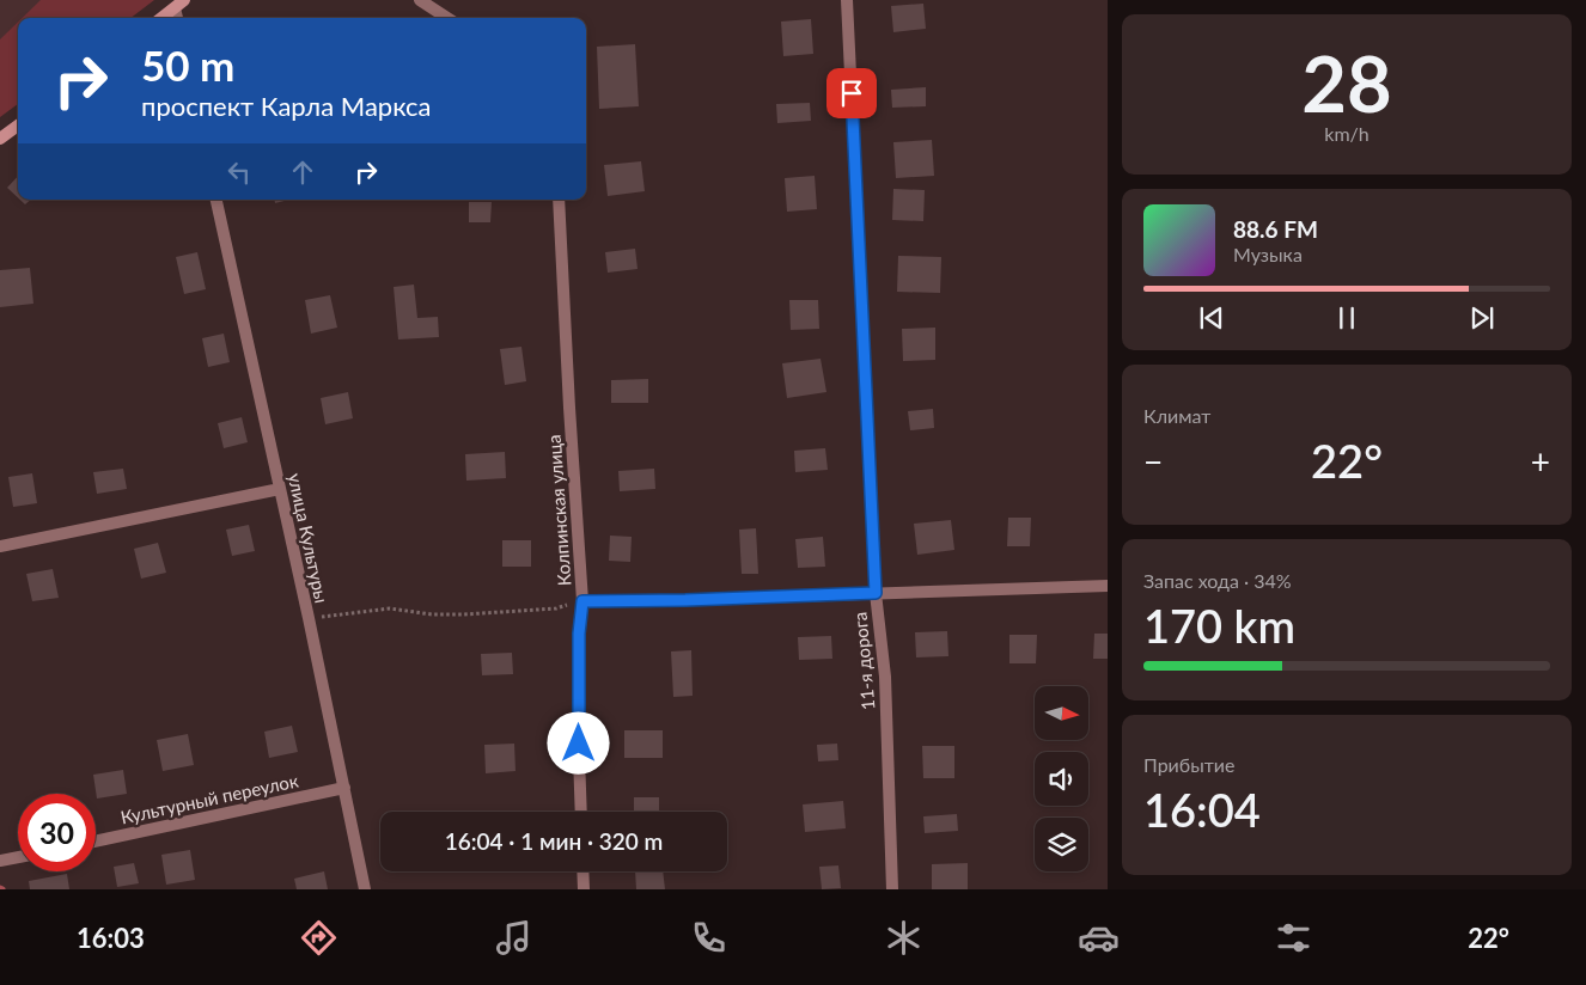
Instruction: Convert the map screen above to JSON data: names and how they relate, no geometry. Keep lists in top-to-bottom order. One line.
{"streets":{"street":["Колпинская улица","улица Культуры","11-я дорога","Культурный переулок"]},"crossings":[["улица Культуры","Культурный переулок"]],"north":"right","page":{"tile":[["28","km/h"],"Климат",["Запас хода · 34%","170 km"],["Прибытие","16:04"]],"turn":["50 m","проспект Карла Маркса"],"song":["88.6 FM","Музыка"],"heat":["−","22°","+"],"limit":"30","trip":"16:04 · 1 мин · 320 m","tabs":["16:03","22°"]}}
